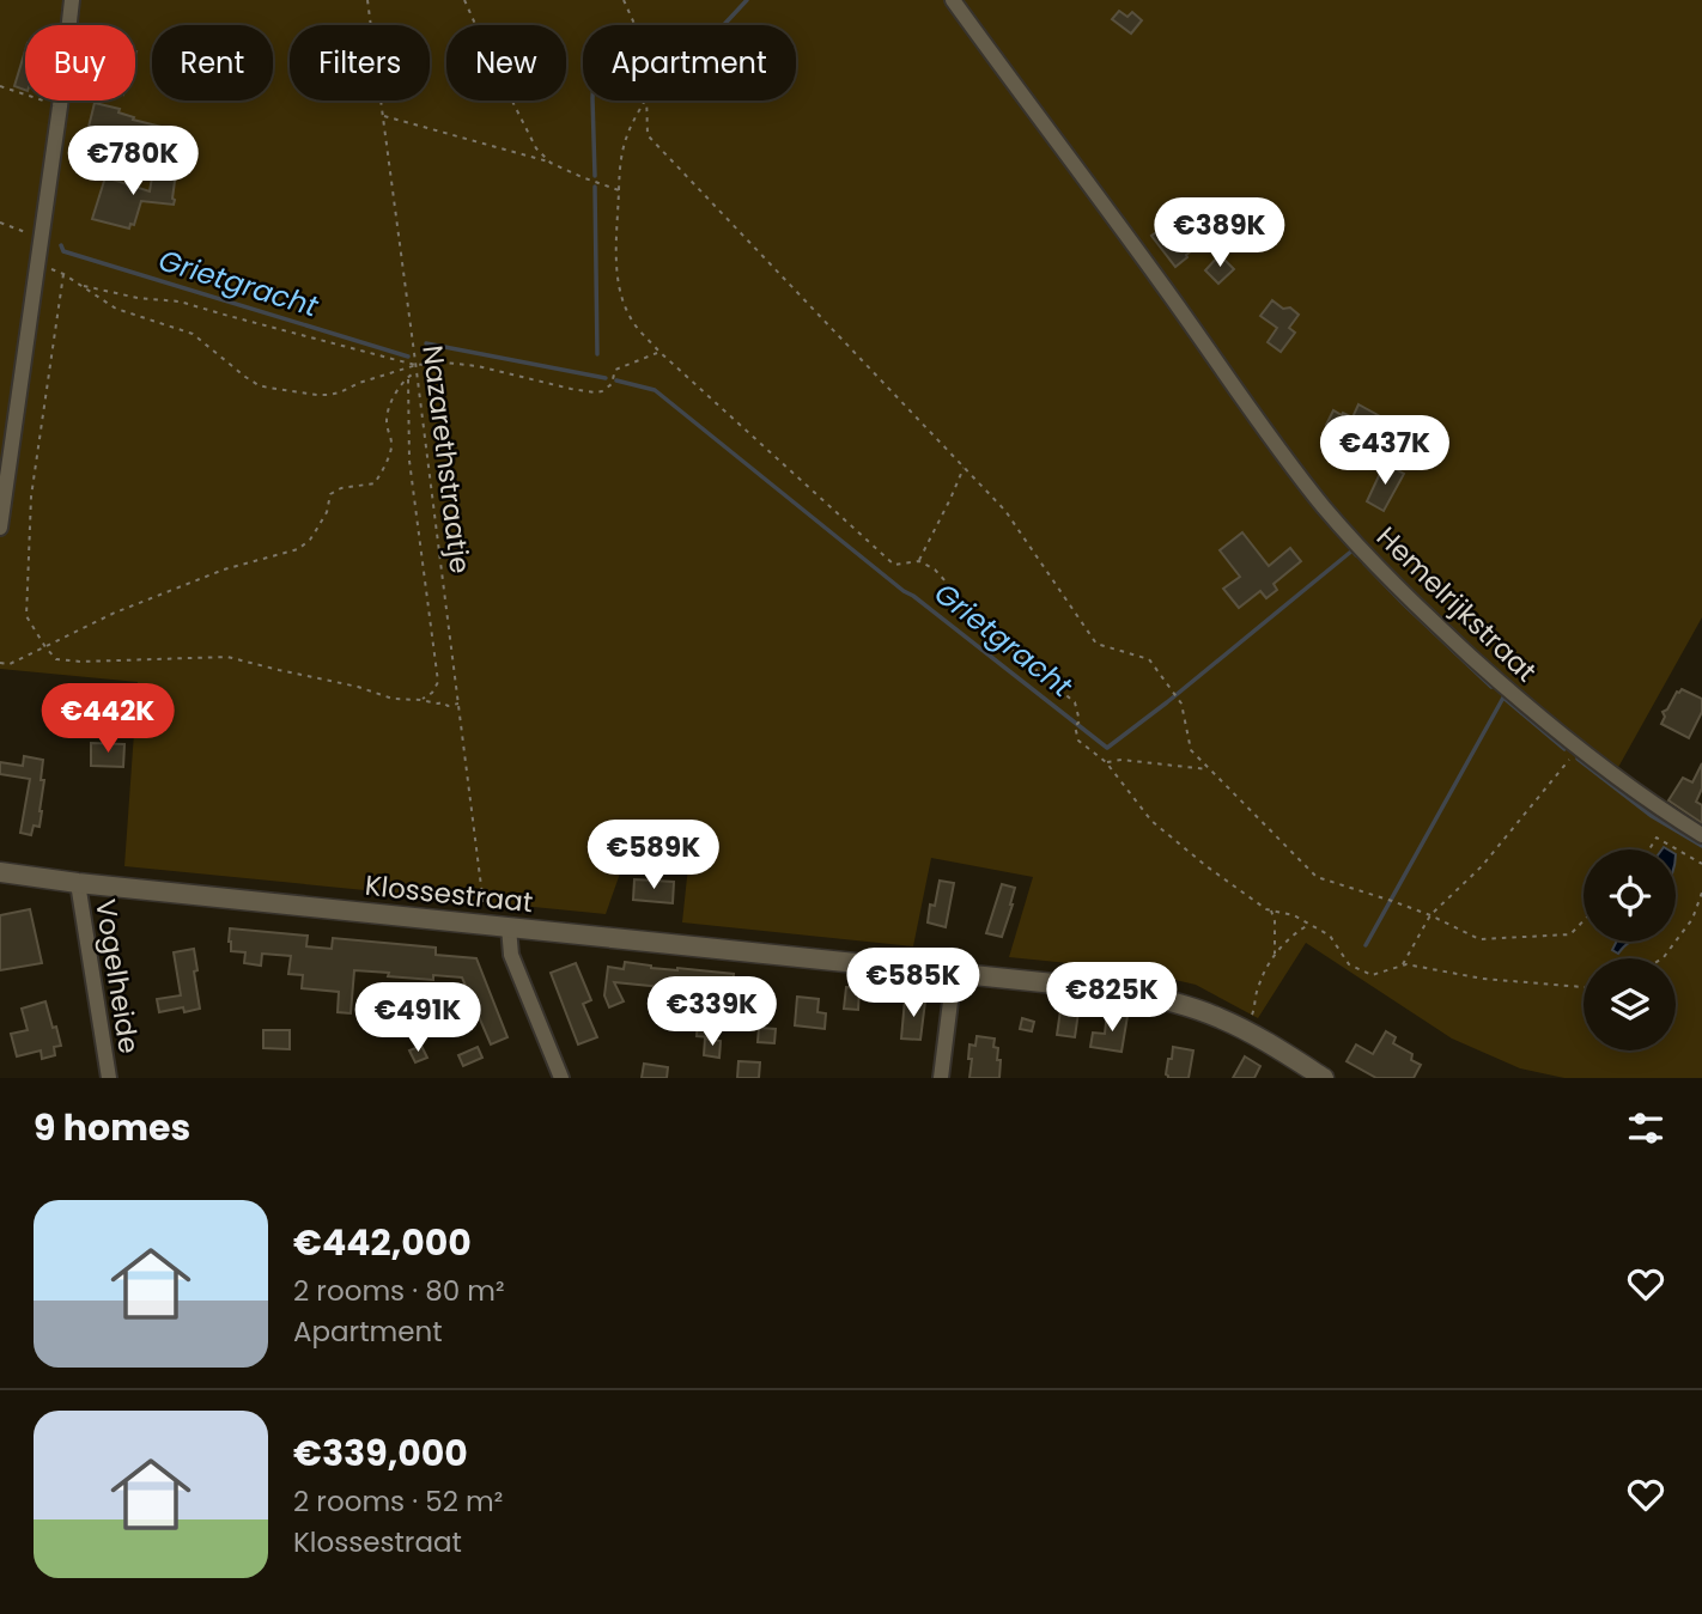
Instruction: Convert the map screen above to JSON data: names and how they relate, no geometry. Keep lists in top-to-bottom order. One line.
{"streets":{"street":["Hemelrijkstraat","Klossestraat","Vogelheide"],"path":["Nazarethstraatje"]},"crossings":[["Nazarethstraatje","Klossestraat"],["Klossestraat","Vogelheide"]],"water":["Grietgracht"],"page":{"chip":["Buy","Rent","Filters","New","Apartment"],"price":["€780K","€389K","€437K","€442K","€589K","€585K","€825K","€339K","€491K"],"heading":"9 homes","list":[{"name":"€442,000","note":"2 rooms · 80 m² · Apartment"},{"name":"€339,000","note":"2 rooms · 52 m² · Klossestraat"}]}}
